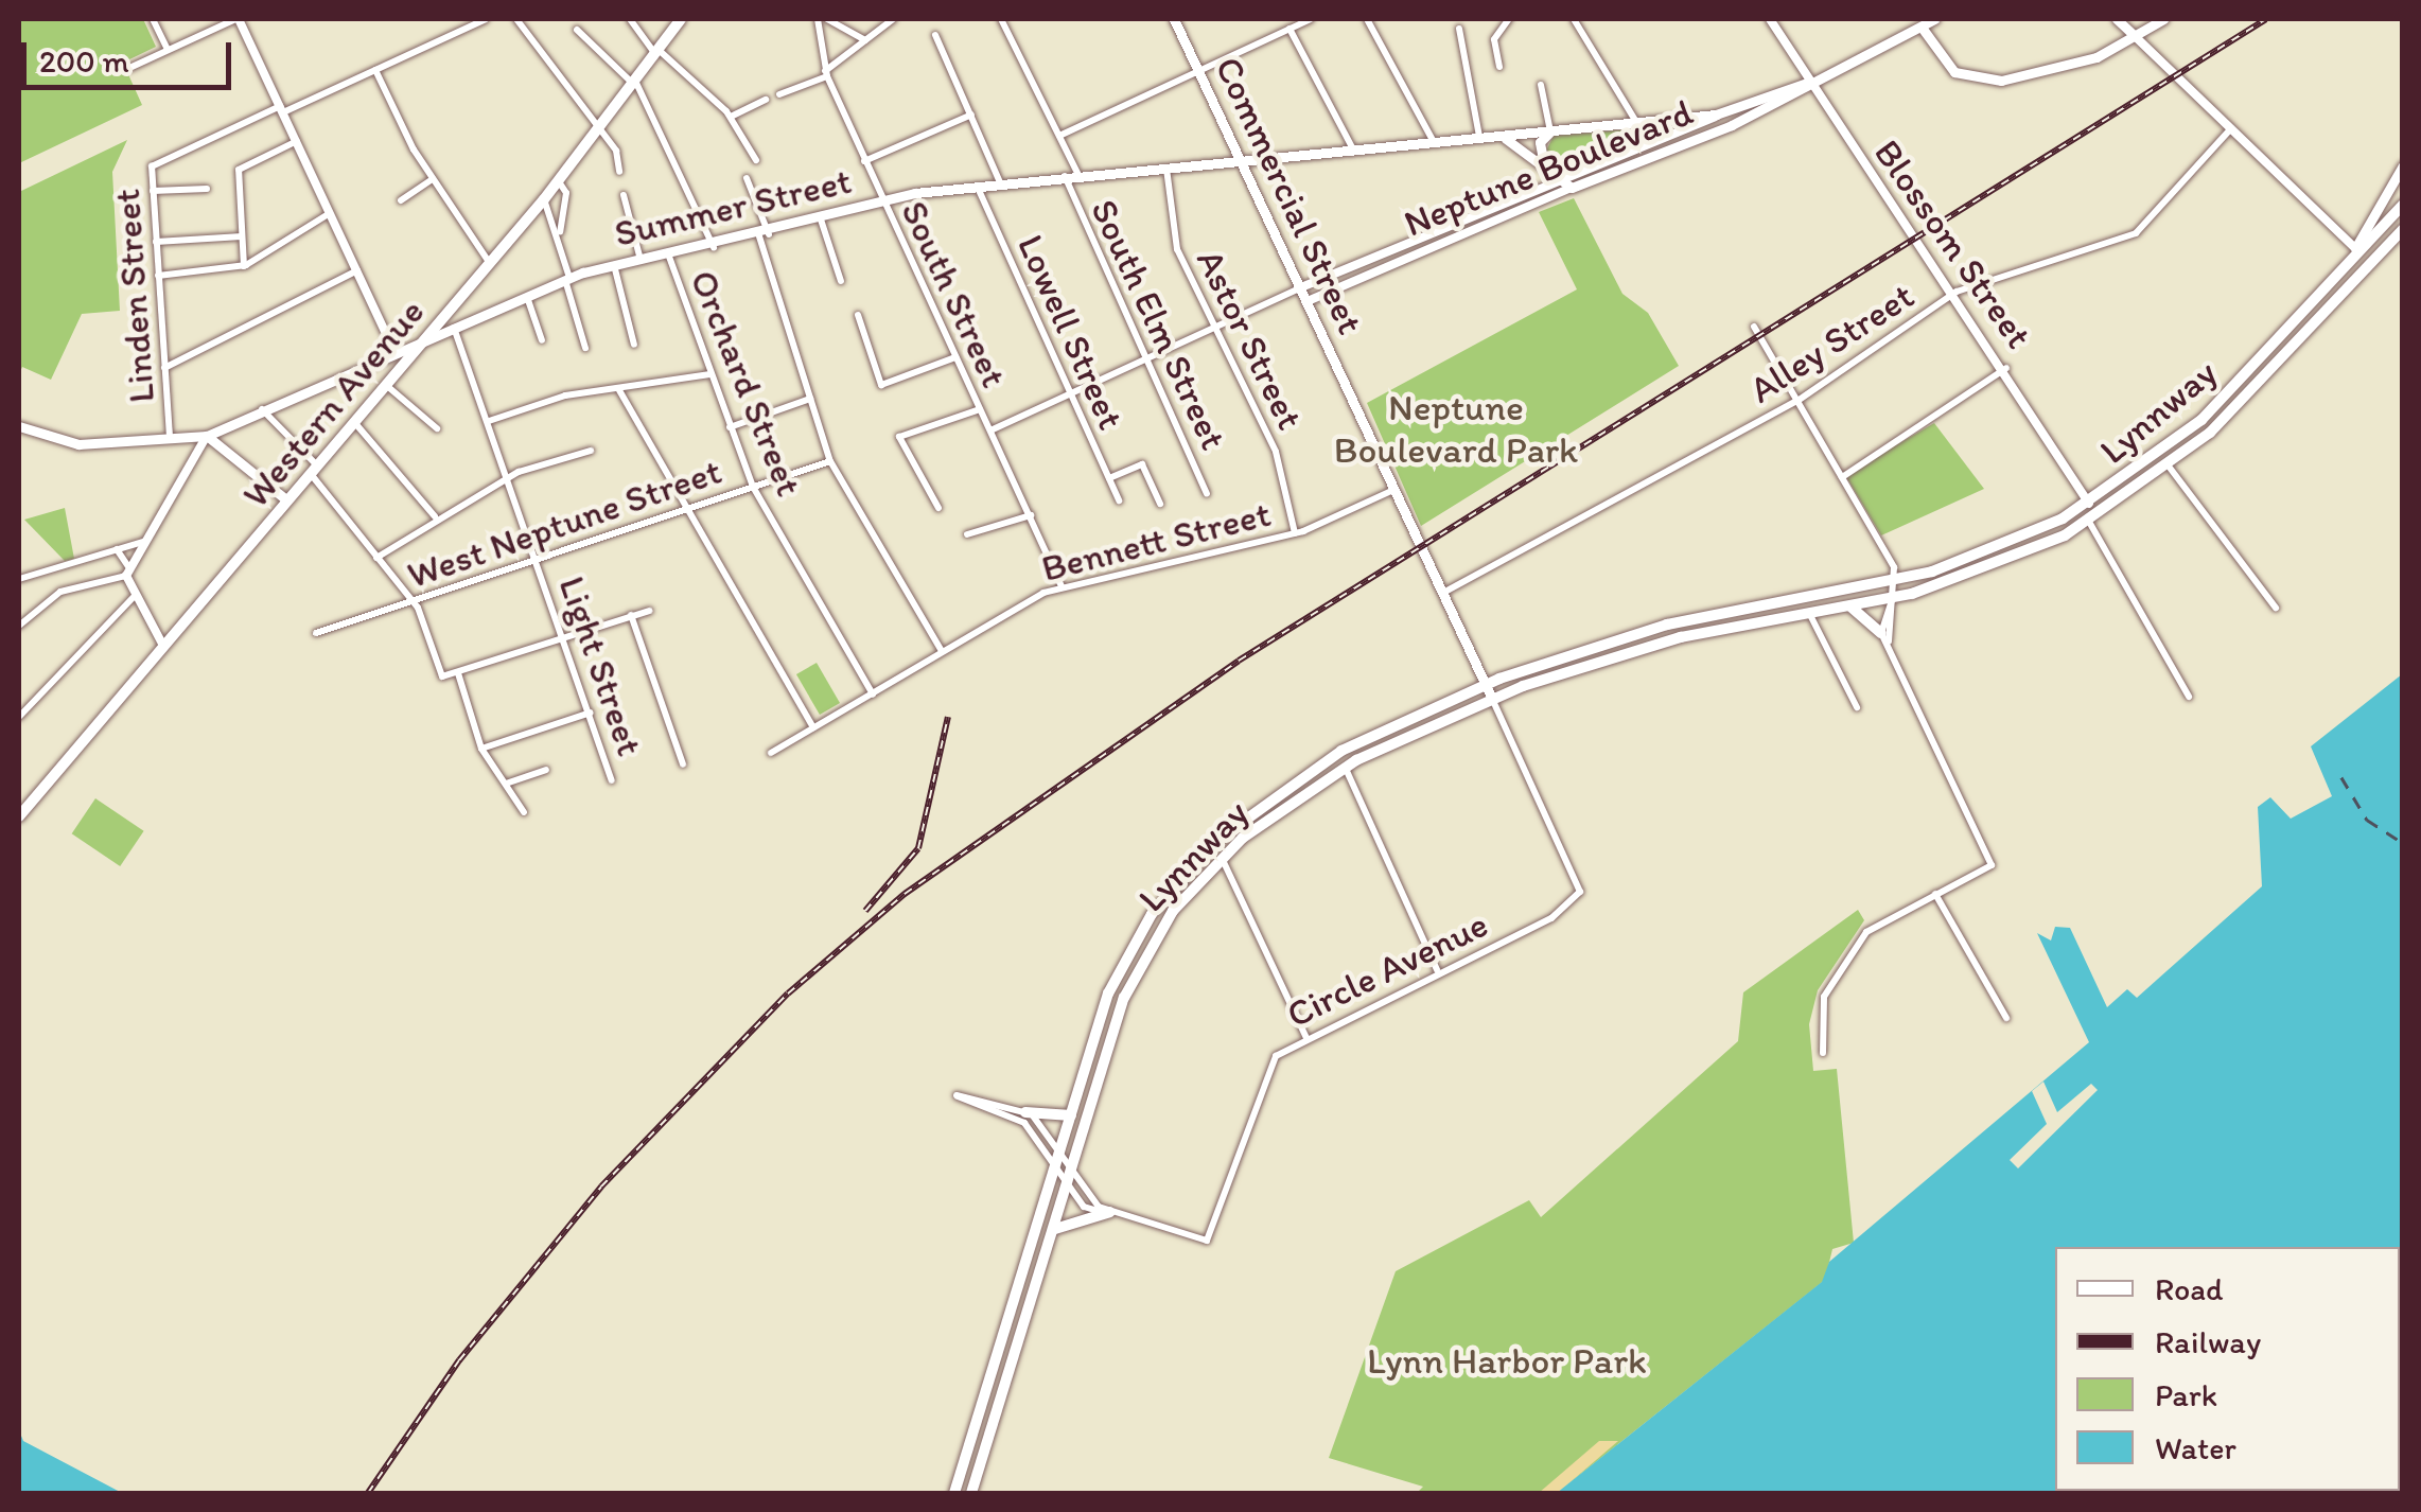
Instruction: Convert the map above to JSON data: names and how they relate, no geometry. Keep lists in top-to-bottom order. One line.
{"streets":{"main road":["Neptune Boulevard","Commercial Street","Summer Street","Western Avenue","Lynnway"],"street":["Blossom Street","South Street","Linden Street","South Elm Street","Lowell Street","Astor Street","Alley Street","Orchard Street","West Neptune Street","Bennett Street","Light Street","Circle Avenue"]},"crossings":[["Neptune Boulevard","Commercial Street"],["Neptune Boulevard","Summer Street"],["Neptune Boulevard","Blossom Street"],["Commercial Street","Summer Street"],["Commercial Street","Alley Street"],["Commercial Street","Lynnway"],["Commercial Street","Bennett Street"],["Summer Street","South Street"],["Summer Street","Linden Street"],["Summer Street","South Elm Street"],["Summer Street","Lowell Street"],["Summer Street","Astor Street"],["Summer Street","Orchard Street"],["Summer Street","Western Avenue"],["Summer Street","Light Street"],["Blossom Street","Alley Street"],["Blossom Street","Lynnway"],["South Street","Bennett Street"],["Astor Street","Bennett Street"],["Orchard Street","West Neptune Street"],["Orchard Street","Bennett Street"],["Lynnway","Circle Avenue"],["West Neptune Street","Light Street"]],"parks":["Neptune Boulevard Park","Lynn Harbor Park"],"legend":["Road","Railway","Park","Water"],"scale_bar":"200 m"}
